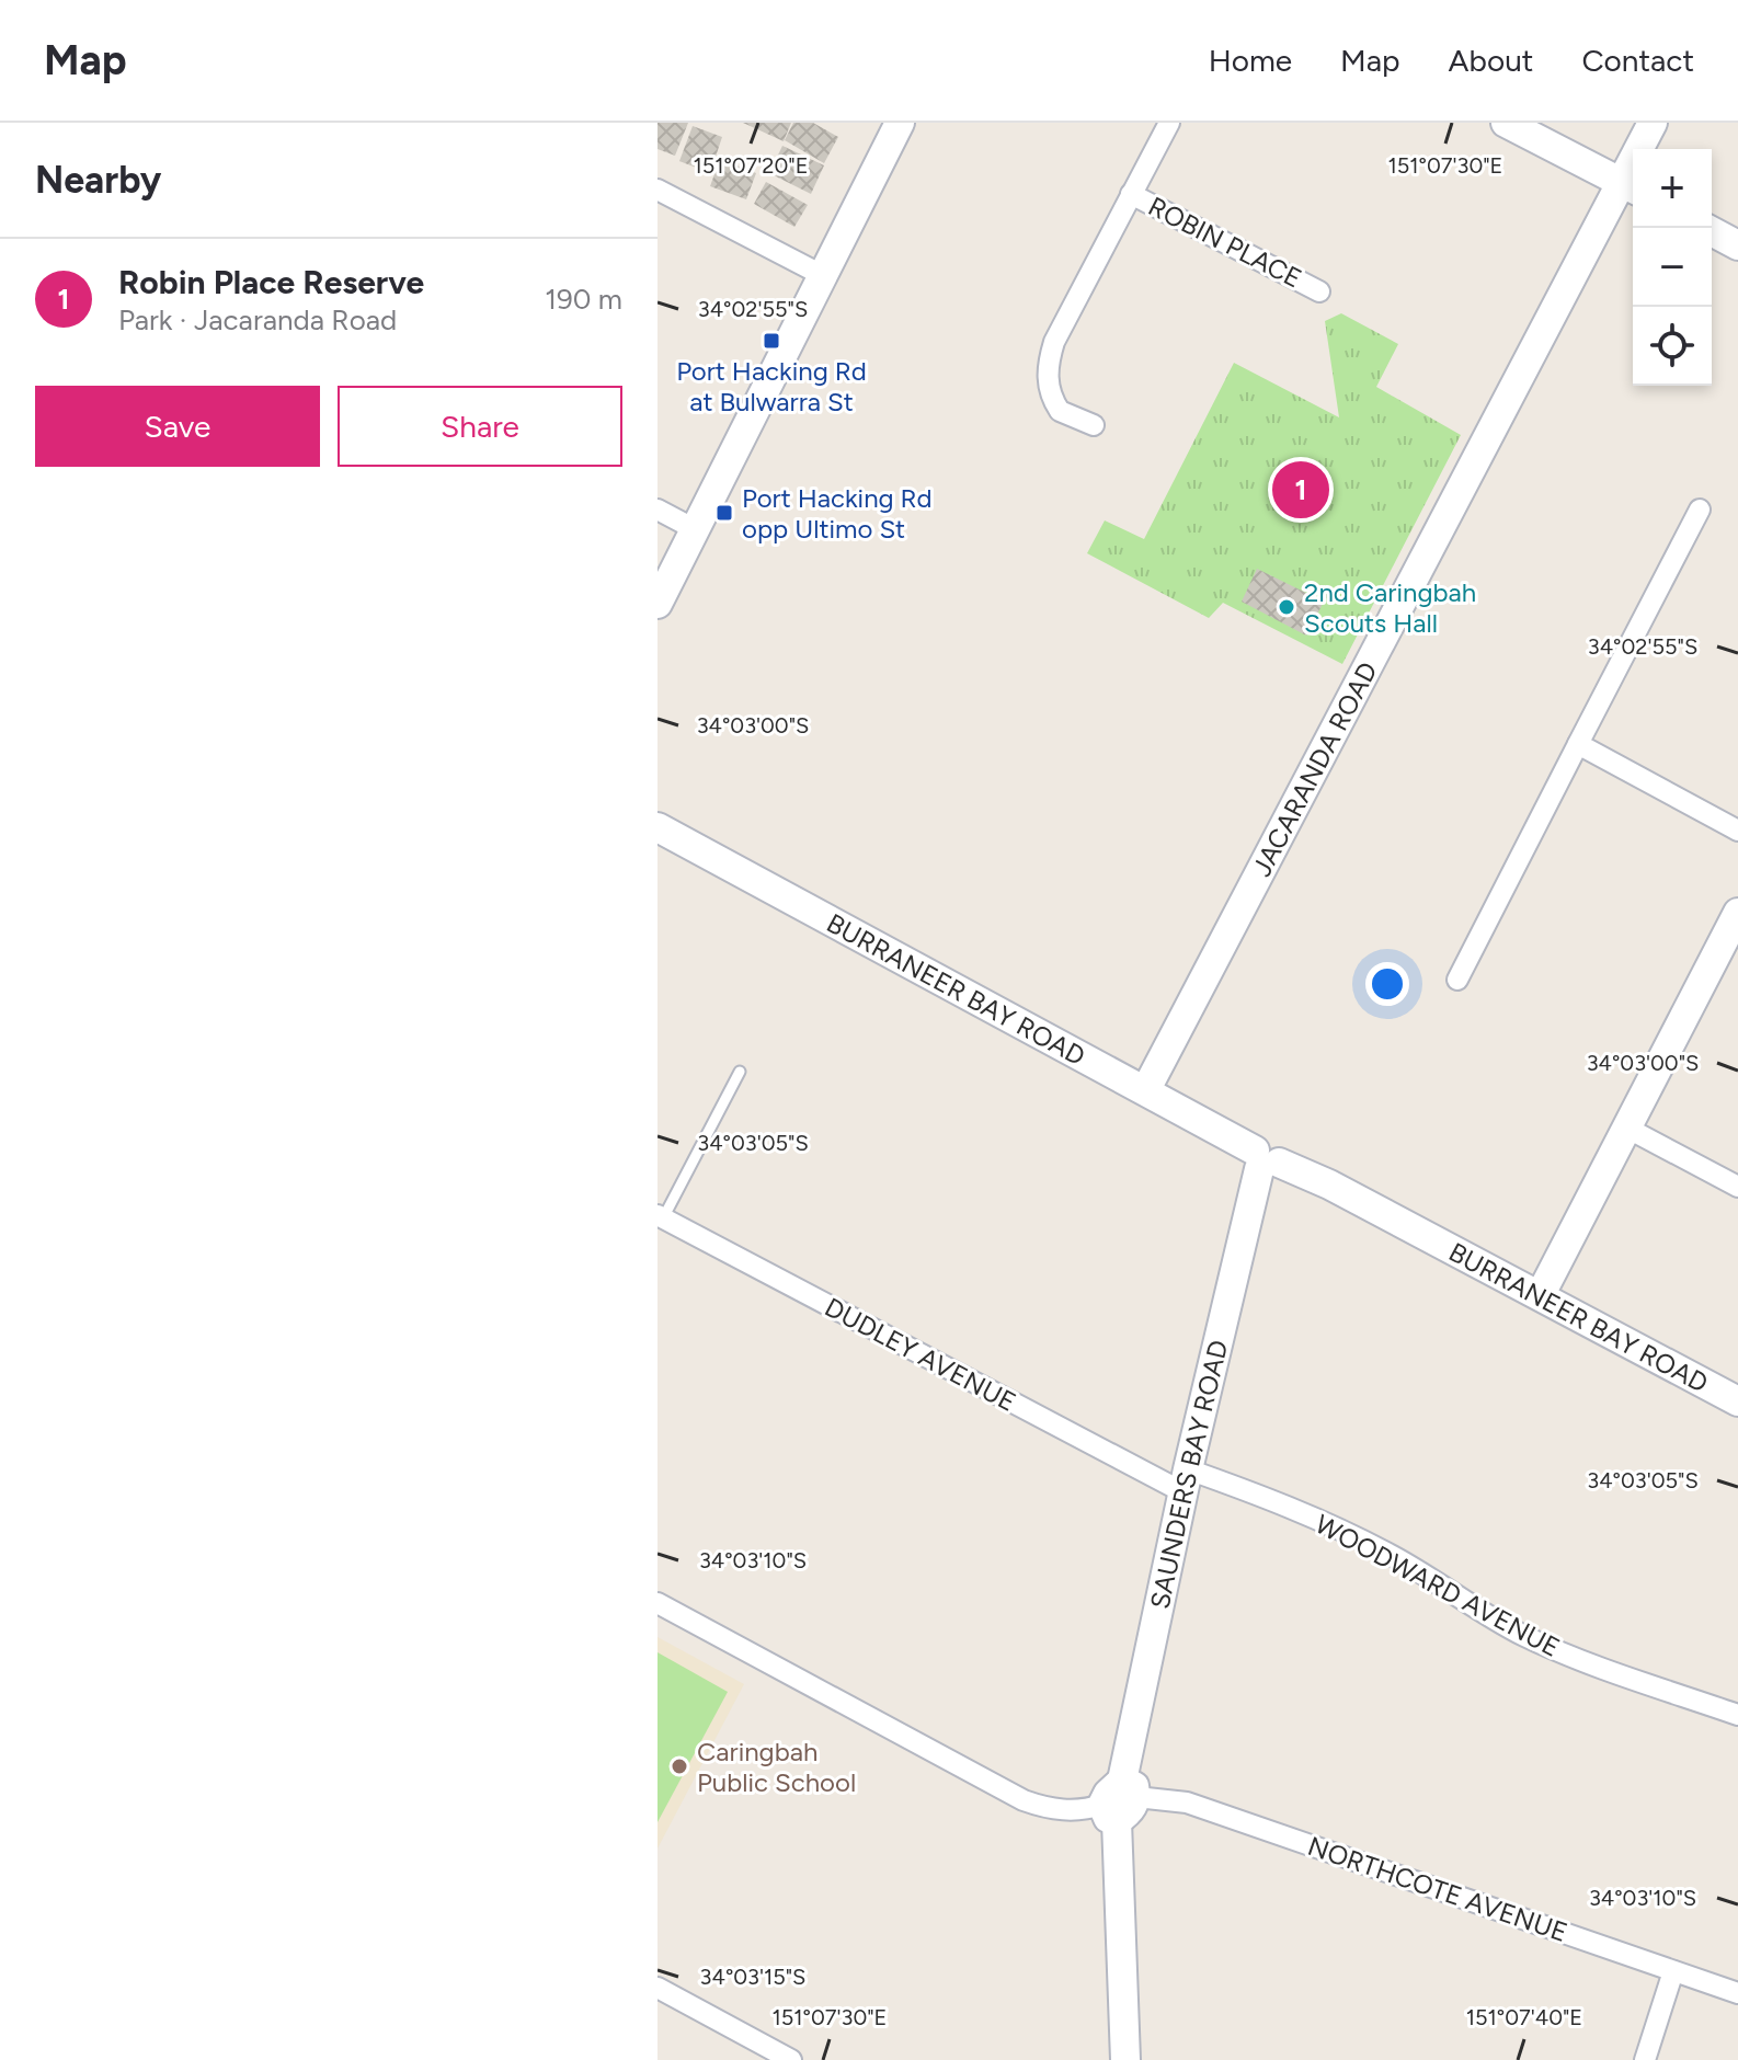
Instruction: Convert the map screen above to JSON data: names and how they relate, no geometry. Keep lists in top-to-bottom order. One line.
{"streets":{"street":["ROBIN PLACE","JACARANDA ROAD","BURRANEER BAY ROAD","DUDLEY AVENUE","SAUNDERS BAY ROAD","WOODWARD AVENUE","NORTHCOTE AVENUE"]},"crossings":[["JACARANDA ROAD","BURRANEER BAY ROAD"],["BURRANEER BAY ROAD","SAUNDERS BAY ROAD"],["DUDLEY AVENUE","SAUNDERS BAY ROAD"],["DUDLEY AVENUE","WOODWARD AVENUE"],["SAUNDERS BAY ROAD","WOODWARD AVENUE"],["SAUNDERS BAY ROAD","NORTHCOTE AVENUE"]],"places":{"transit":["Port Hacking Rd at Bulwarra St","Port Hacking Rd opp Ultimo St"],"other":["2nd Caringbah Scouts Hall","Caringbah Public School"]},"page":{"header":"Map","nav":["Home","Map","About","Contact"],"heading":"Nearby","map_buttons":["+","−"],"list":[{"mark":"1","name":"Robin Place Reserve","note":"Park · Jacaranda Road","value":"190 m"}],"buttons":["Save","Share"],"pins":"1"},"coordinates":["151°07'20\"E","151°07'30\"E","34°02'55\"S","34°03'00\"S","34°03'05\"S","34°03'10\"S","34°03'15\"S","151°07'40\"E"]}
